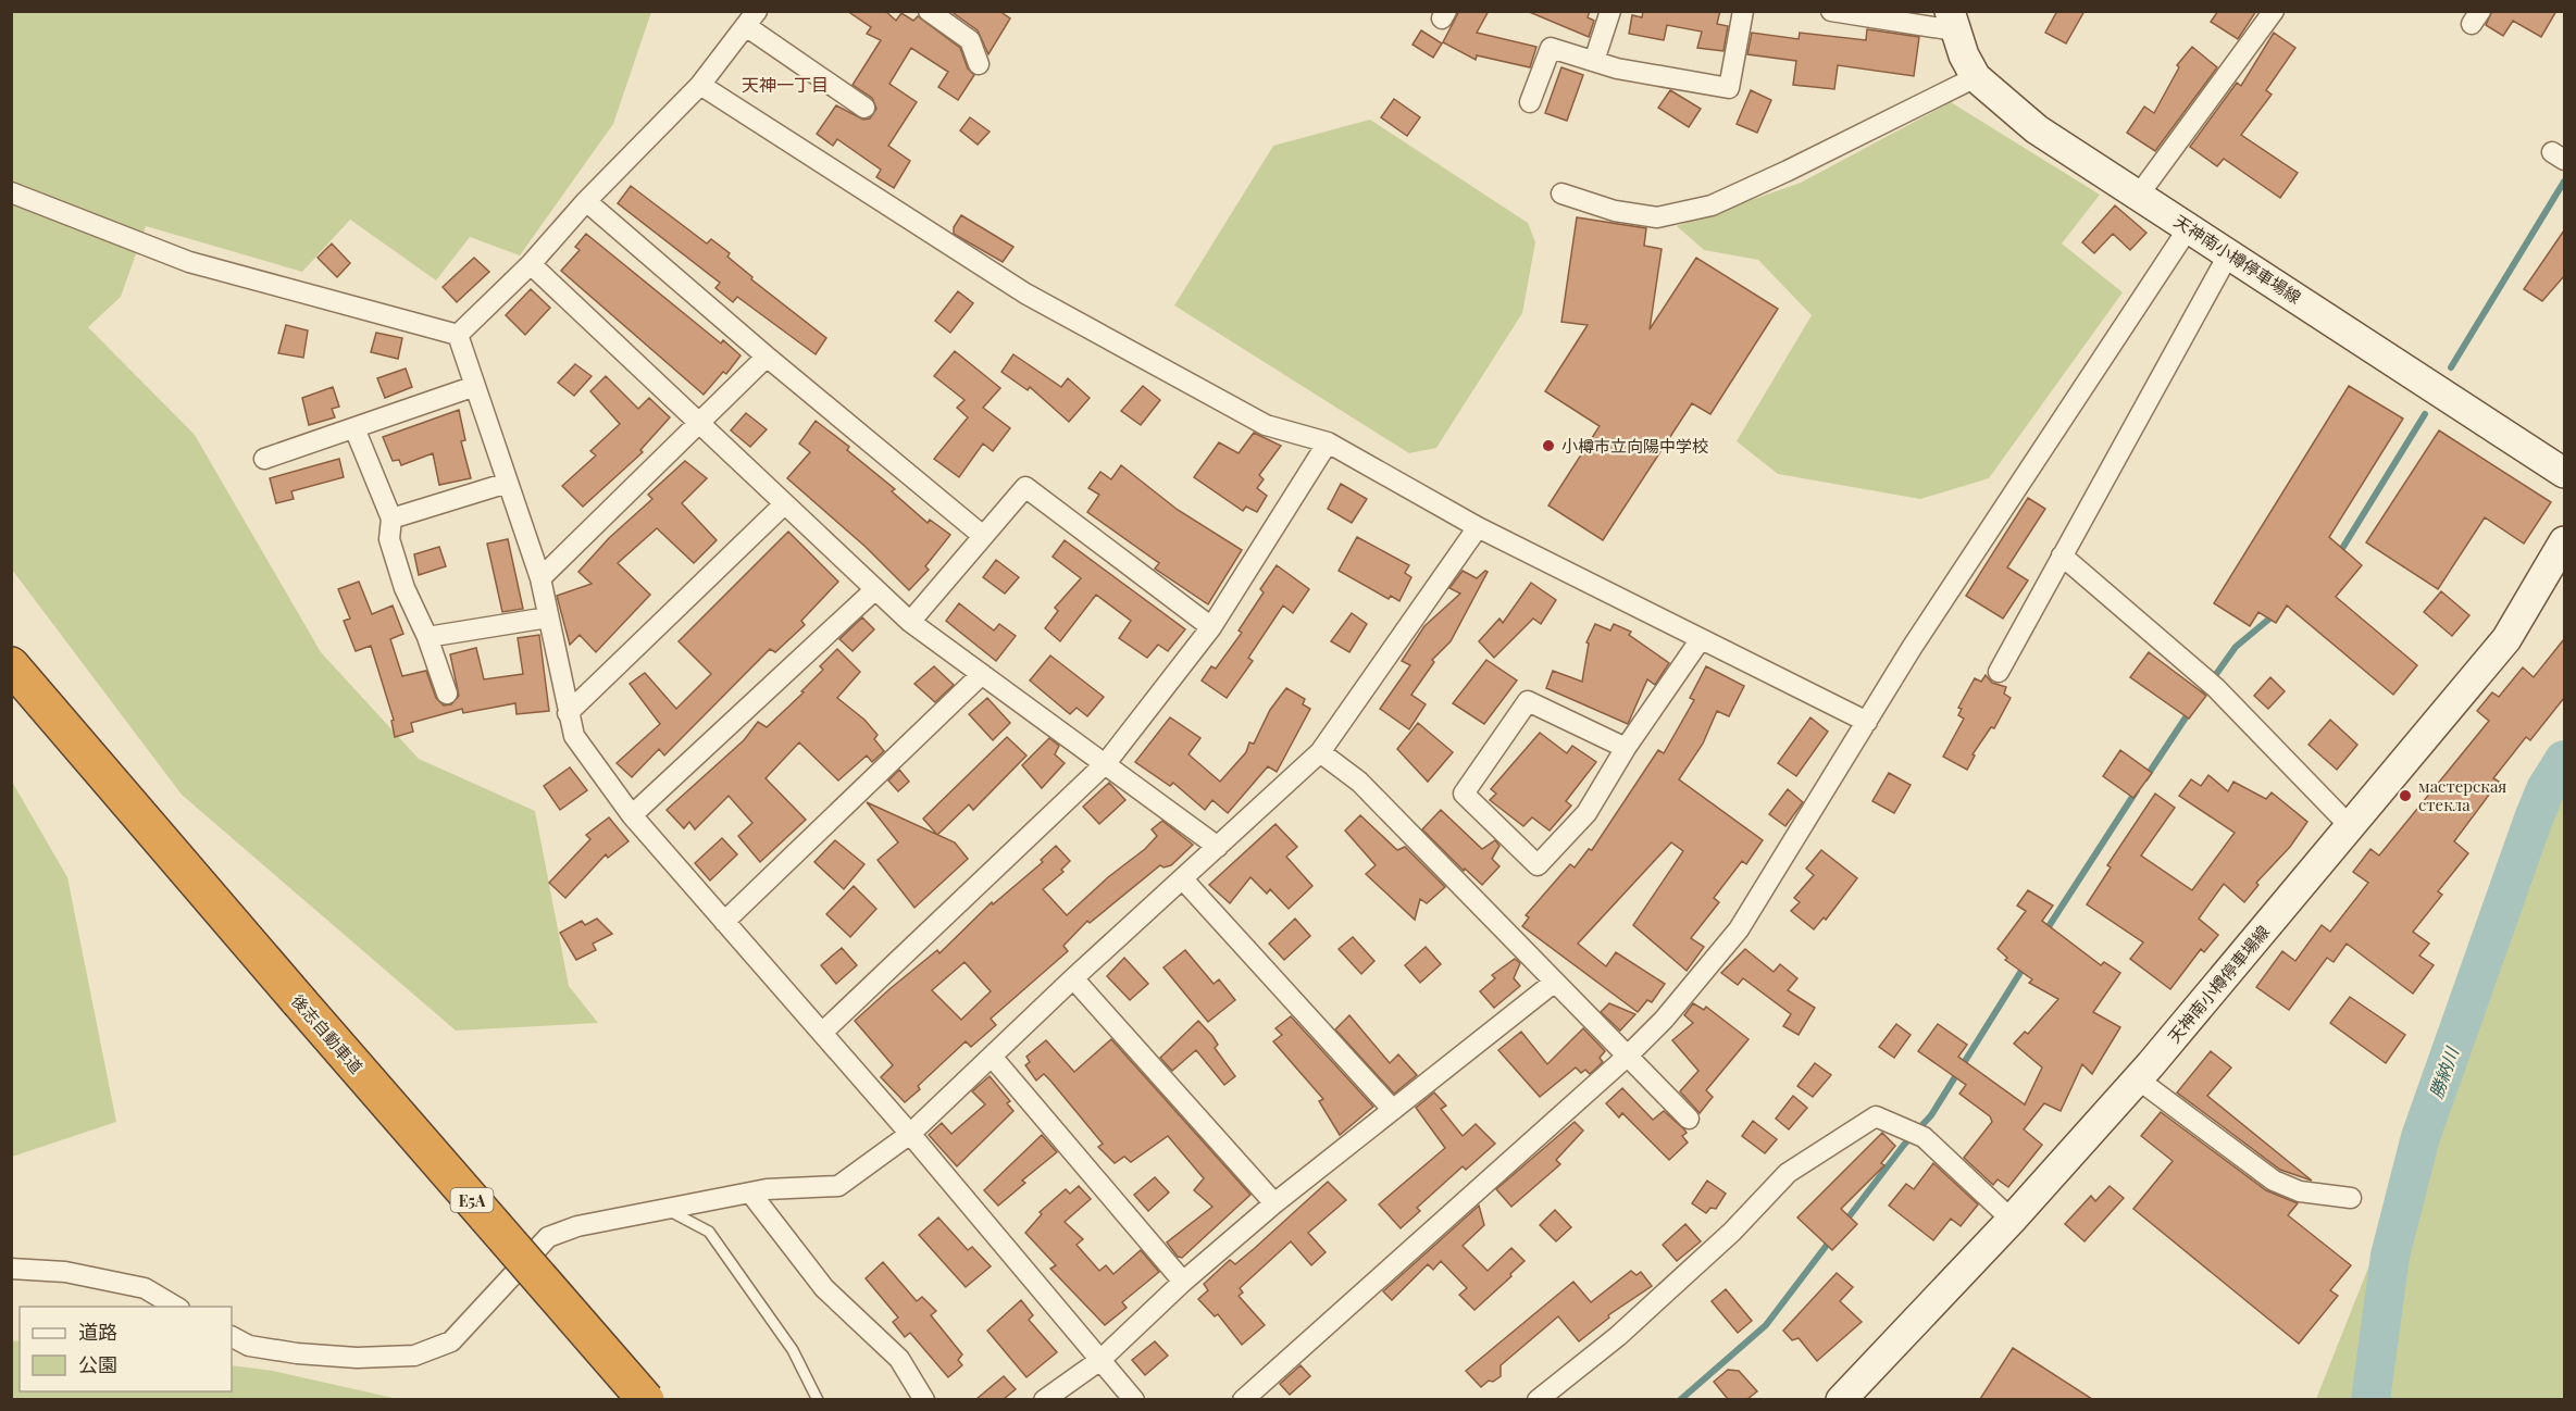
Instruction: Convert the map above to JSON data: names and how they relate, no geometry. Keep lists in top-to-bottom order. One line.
{"streets":{"highway":["後志自動車道","E5A"],"main road":["天神南小樽停車場線"]},"districts":["天神一丁目"],"water":["勝納川"],"places":["小樽市立向陽中学校","мастерская стекла"],"legend":["道路","公園"]}
